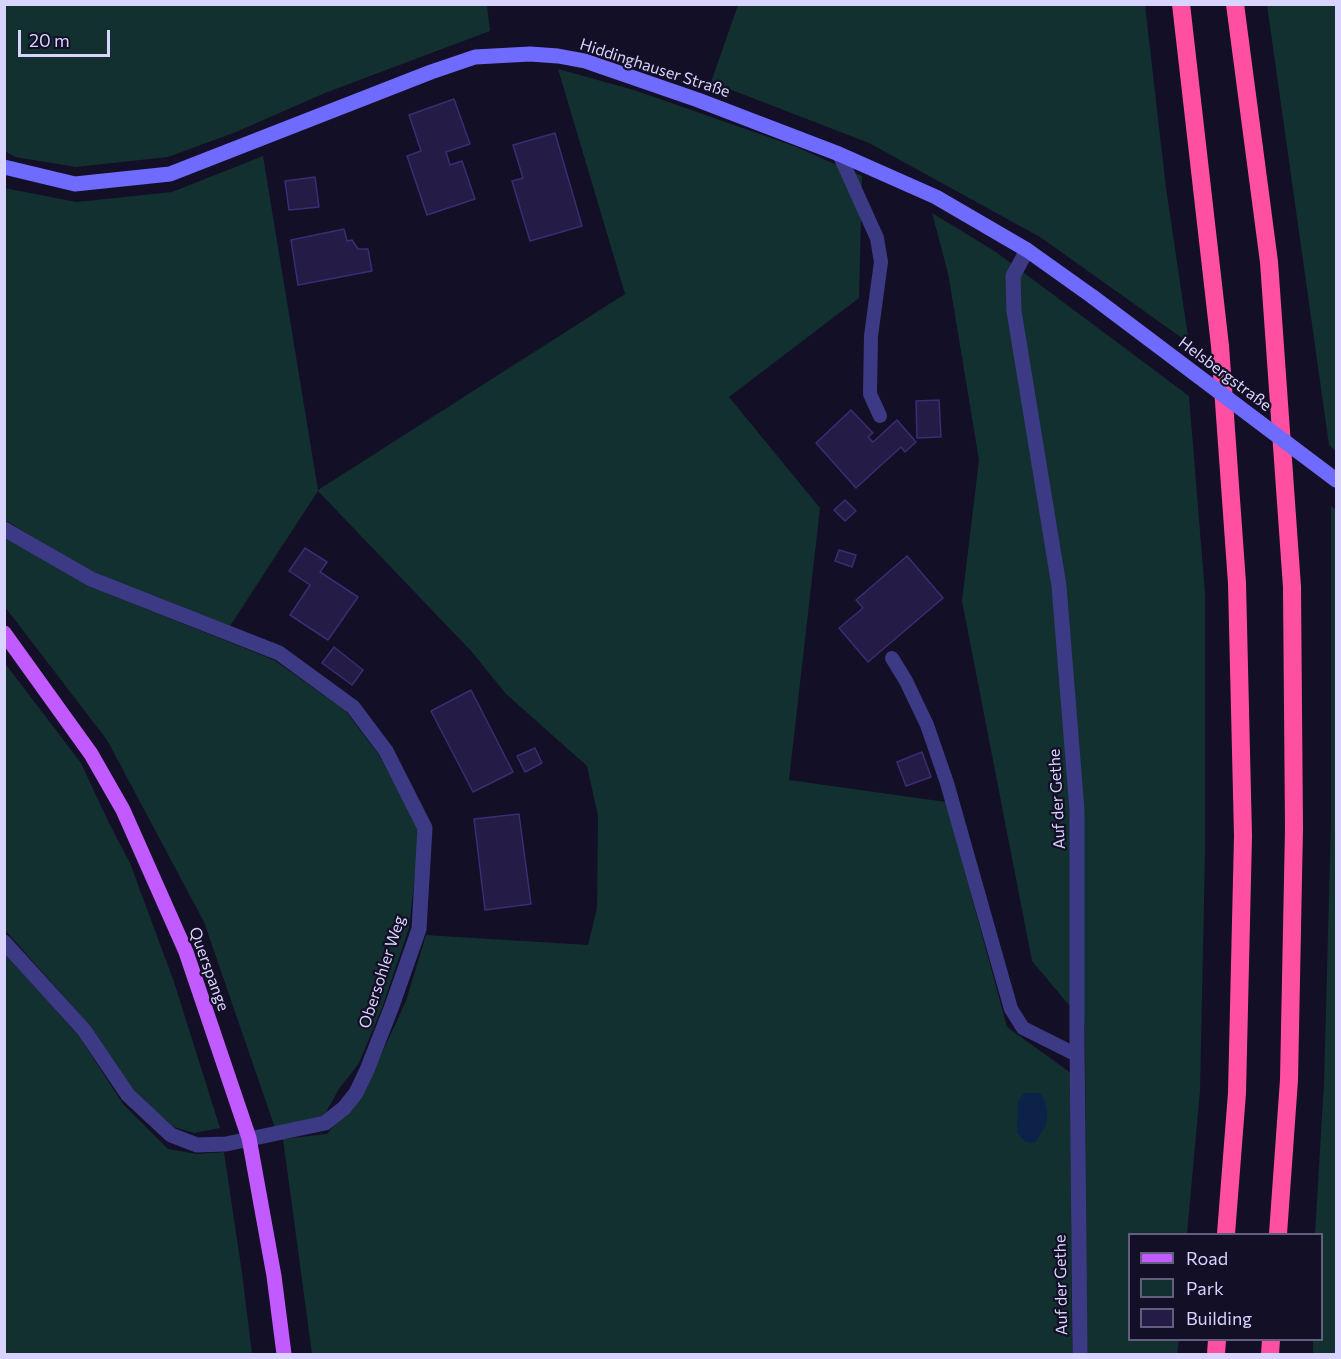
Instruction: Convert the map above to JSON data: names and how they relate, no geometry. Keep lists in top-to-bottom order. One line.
{"streets":{"main road":["Querspange"],"street":["Hiddinghauser Straße","Helsbergstraße","Auf der Gethe","Obersohler Weg"]},"crossings":[["Hiddinghauser Straße","Helsbergstraße"],["Hiddinghauser Straße","Auf der Gethe"],["Querspange","Obersohler Weg"]],"legend":["Road","Park","Building"],"scale_bar":"20 m"}
